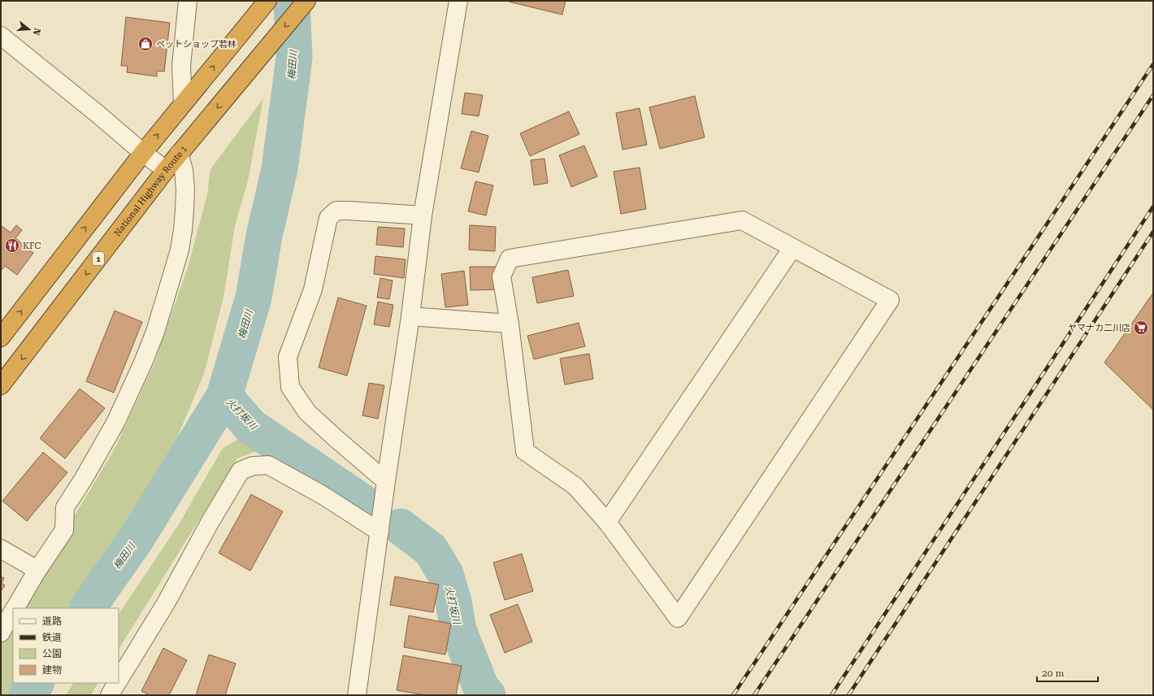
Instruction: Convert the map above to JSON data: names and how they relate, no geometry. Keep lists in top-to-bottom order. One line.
{"streets":{"highway":["National Highway Route 1","1"]},"water":["梅田川","火打坂川"],"places":{"shop":["ペットショップ若林"],"restaurant":["KFC"],"supermarket":["ヤマナカ二川店"]},"legend":["道路","鉄道","公園","建物"],"scale_bar":"20 m","north":"right"}
